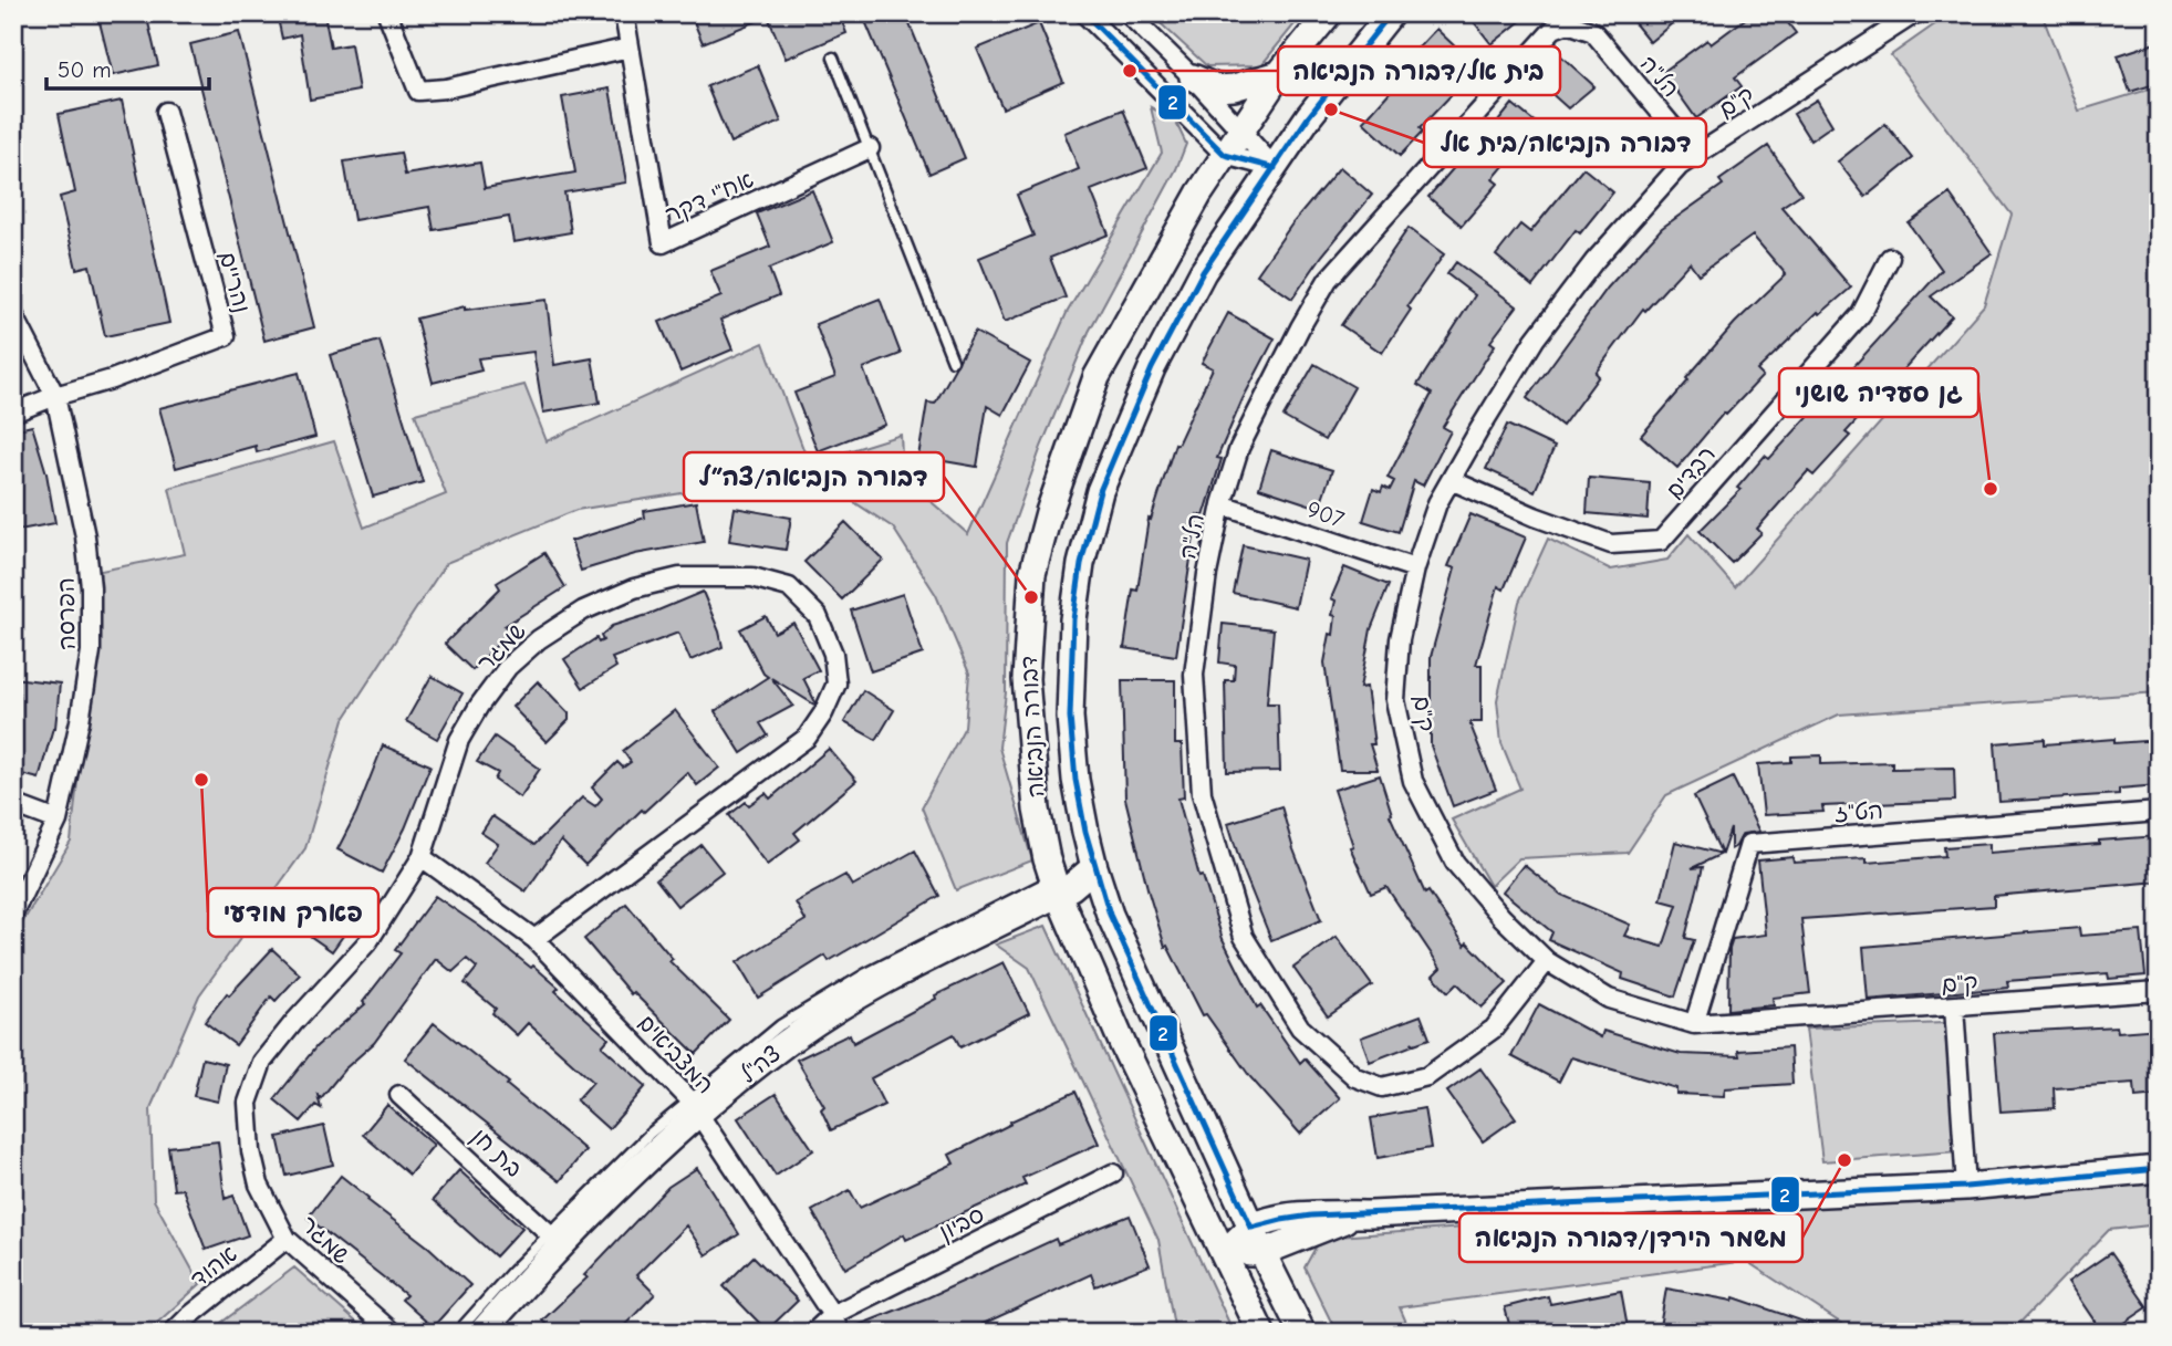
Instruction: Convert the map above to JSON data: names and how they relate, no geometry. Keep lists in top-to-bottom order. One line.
{"streets":{"street":["הל\"ה","ק\"ם","אח\"י דקר","נהריים","רבדים","907","הפרסה","שמגר","דבורה הנביאה","הט\"ז","המצביאים","צה\"ל","בת חן","סביון","אהוד"]},"crossings":[["הל\"ה","ק\"ם"],["הל\"ה","907"],["ק\"ם","רבדים"],["ק\"ם","907"],["ק\"ם","הט\"ז"],["נהריים","הפרסה"],["שמגר","המצביאים"],["שמגר","אהוד"],["דבורה הנביאה","צה\"ל"],["המצביאים","צה\"ל"],["המצביאים","סביון"],["צה\"ל","בת חן"]],"places":["בית אל/דבורה הנביאה","דבורה הנביאה/בית אל","גן סעדיה שושני","דבורה הנביאה/צה״ל","פארק מודעי","משמר הירדן/דבורה הנביאה"],"lines":["transit line 2"],"scale_bar":"50 m"}
